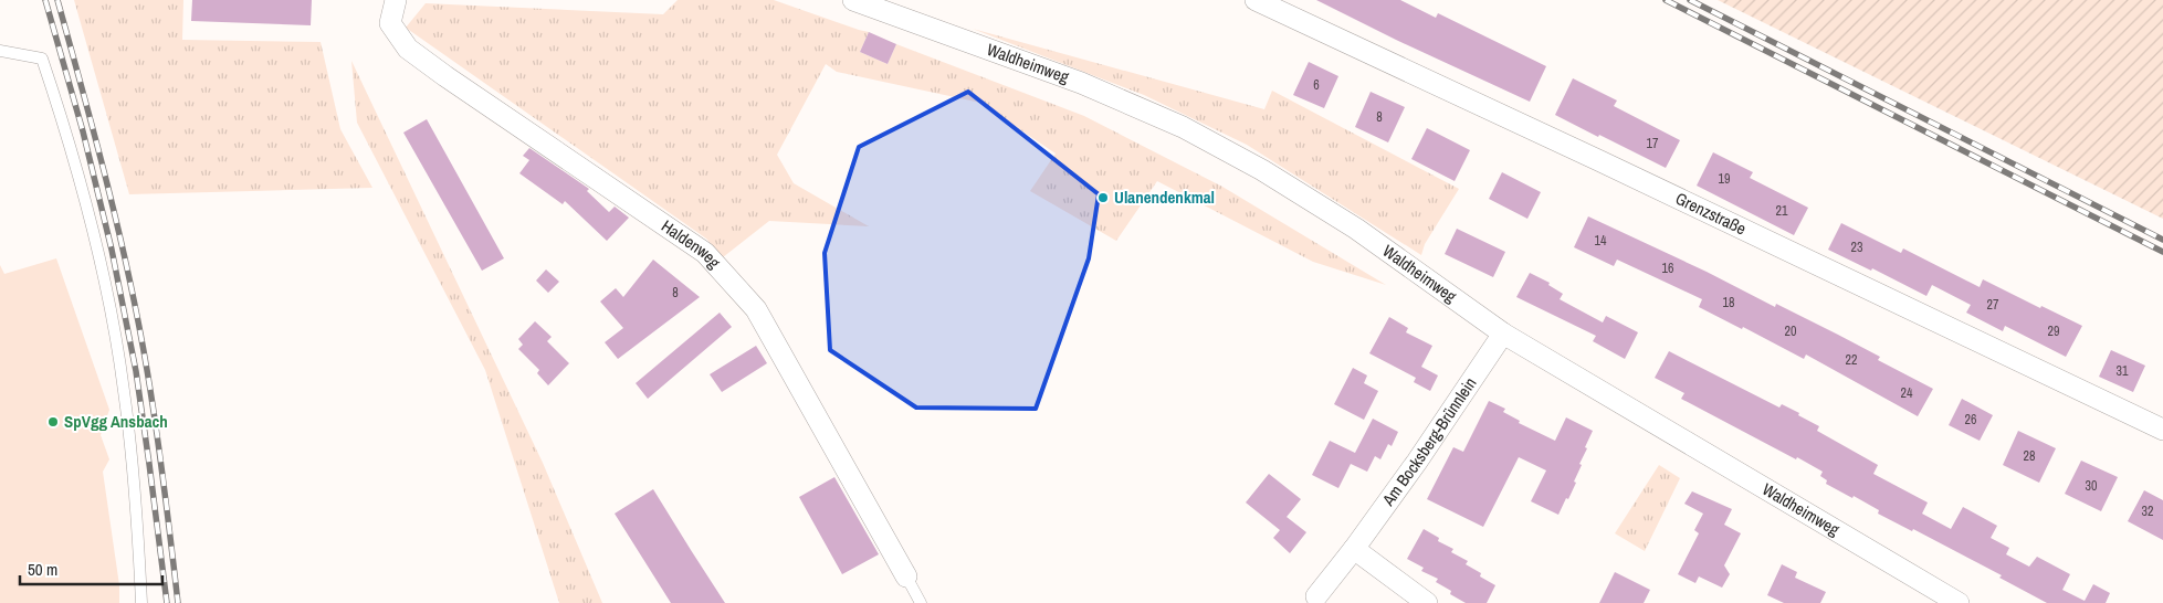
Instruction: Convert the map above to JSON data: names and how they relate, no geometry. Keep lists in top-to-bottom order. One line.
{"streets":{"street":["Waldheimweg","Grenzstraße","Haldenweg","Am Bocksberg-Brünnlein"]},"crossings":[["Waldheimweg","Am Bocksberg-Brünnlein"]],"places":["Ulanendenkmal","SpVgg Ansbach"],"house_numbers":["6","8","17","19","21","14","23","16","8","18","27","20","29","22","31","24","26","28","30","32"],"scale_bar":"50 m"}
